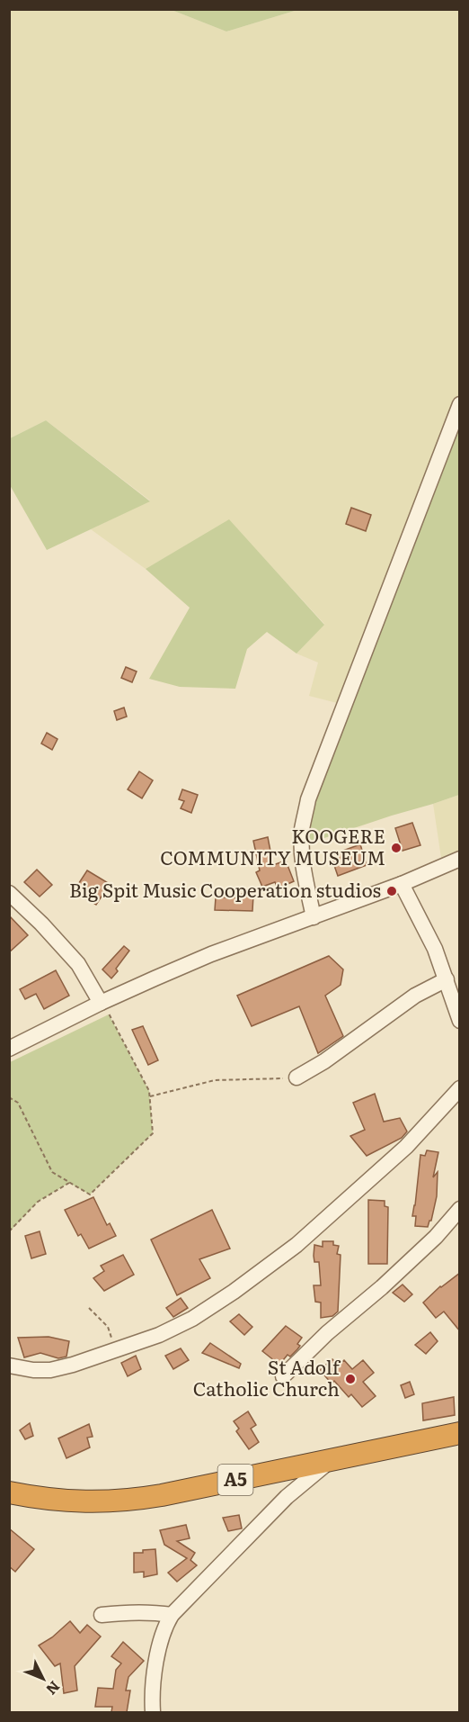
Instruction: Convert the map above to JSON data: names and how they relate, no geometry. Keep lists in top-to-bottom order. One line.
{"streets":{"highway":["A5"]},"places":["KOOGERE COMMUNITY MUSEUM","Big Spit Music Cooperation studios","St Adolf Catholic Church"],"north":"bottom right"}
